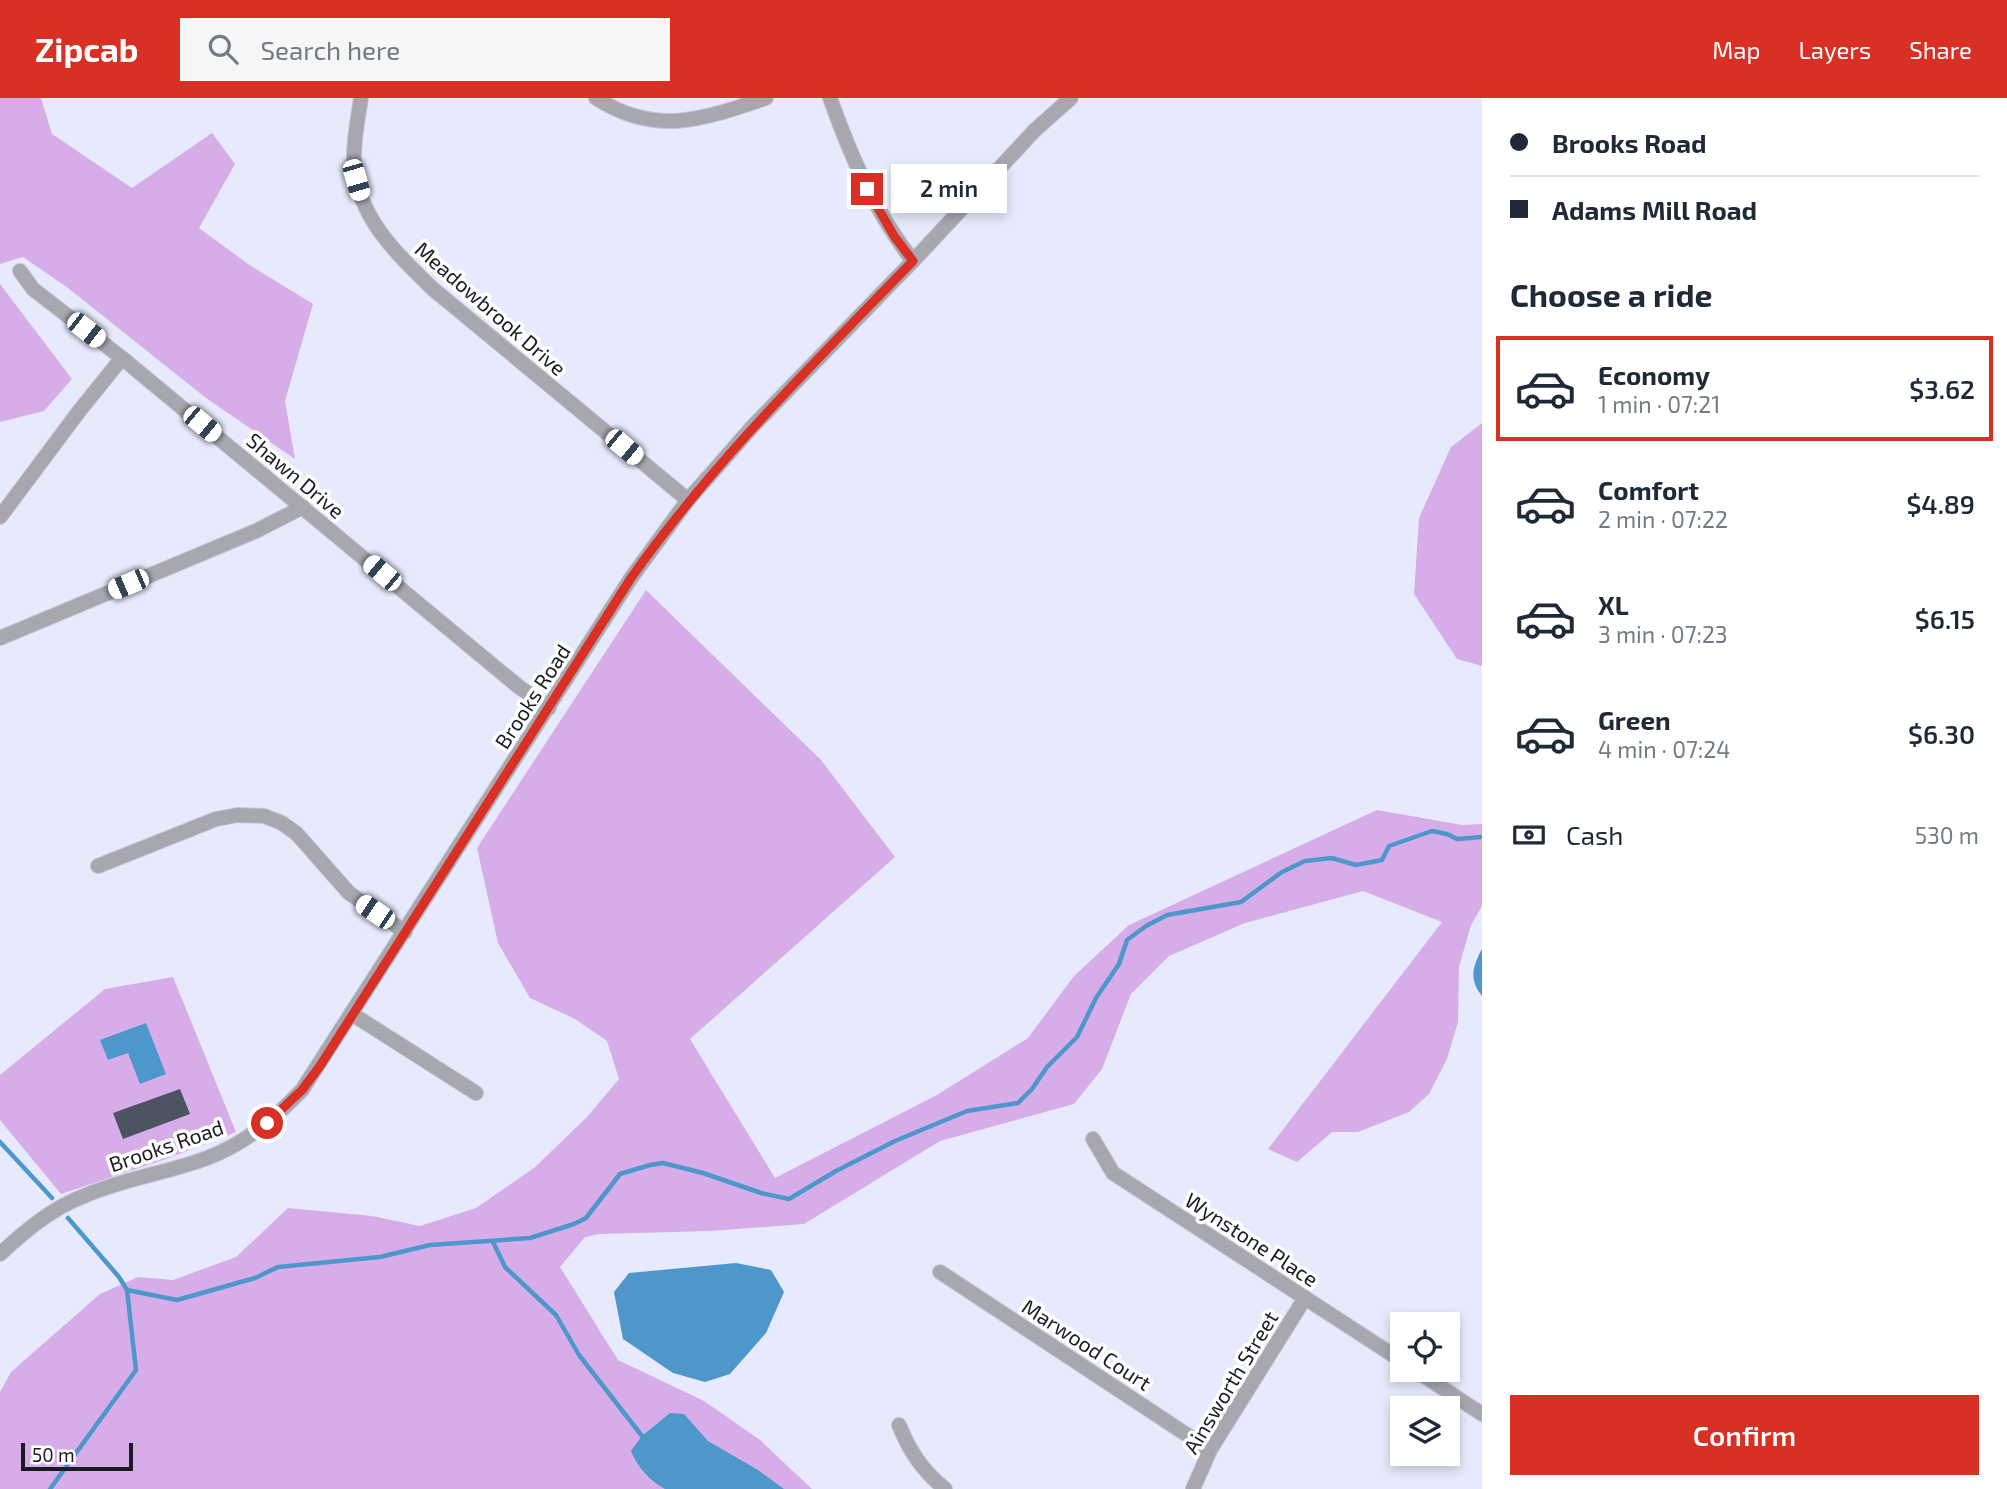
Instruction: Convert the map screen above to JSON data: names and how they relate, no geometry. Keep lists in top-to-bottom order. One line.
{"streets":{"street":["Meadowbrook Drive","Shawn Drive","Brooks Road","Wynstone Place","Marwood Court","Ainsworth Street"]},"crossings":[["Meadowbrook Drive","Brooks Road"],["Shawn Drive","Brooks Road"],["Wynstone Place","Ainsworth Street"],["Marwood Court","Ainsworth Street"]],"scale_bar":"50 m","page":{"header":"Zipcab","search":"Search here","nav":["Map","Layers","Share"],"banner":["Brooks Road","Adams Mill Road"],"bubble":"2 min","heading":"Choose a ride","list":[{"name":"Economy","note":"1 min · 07:21","value":"$3.62"},{"name":"Comfort","note":"2 min · 07:22","value":"$4.89"},{"name":"XL","note":"3 min · 07:23","value":"$6.15"},{"name":"Green","note":"4 min · 07:24","value":"$6.30"}],"pay":["Cash","530 m"],"buttons":"Confirm","scale":"50 m"}}
